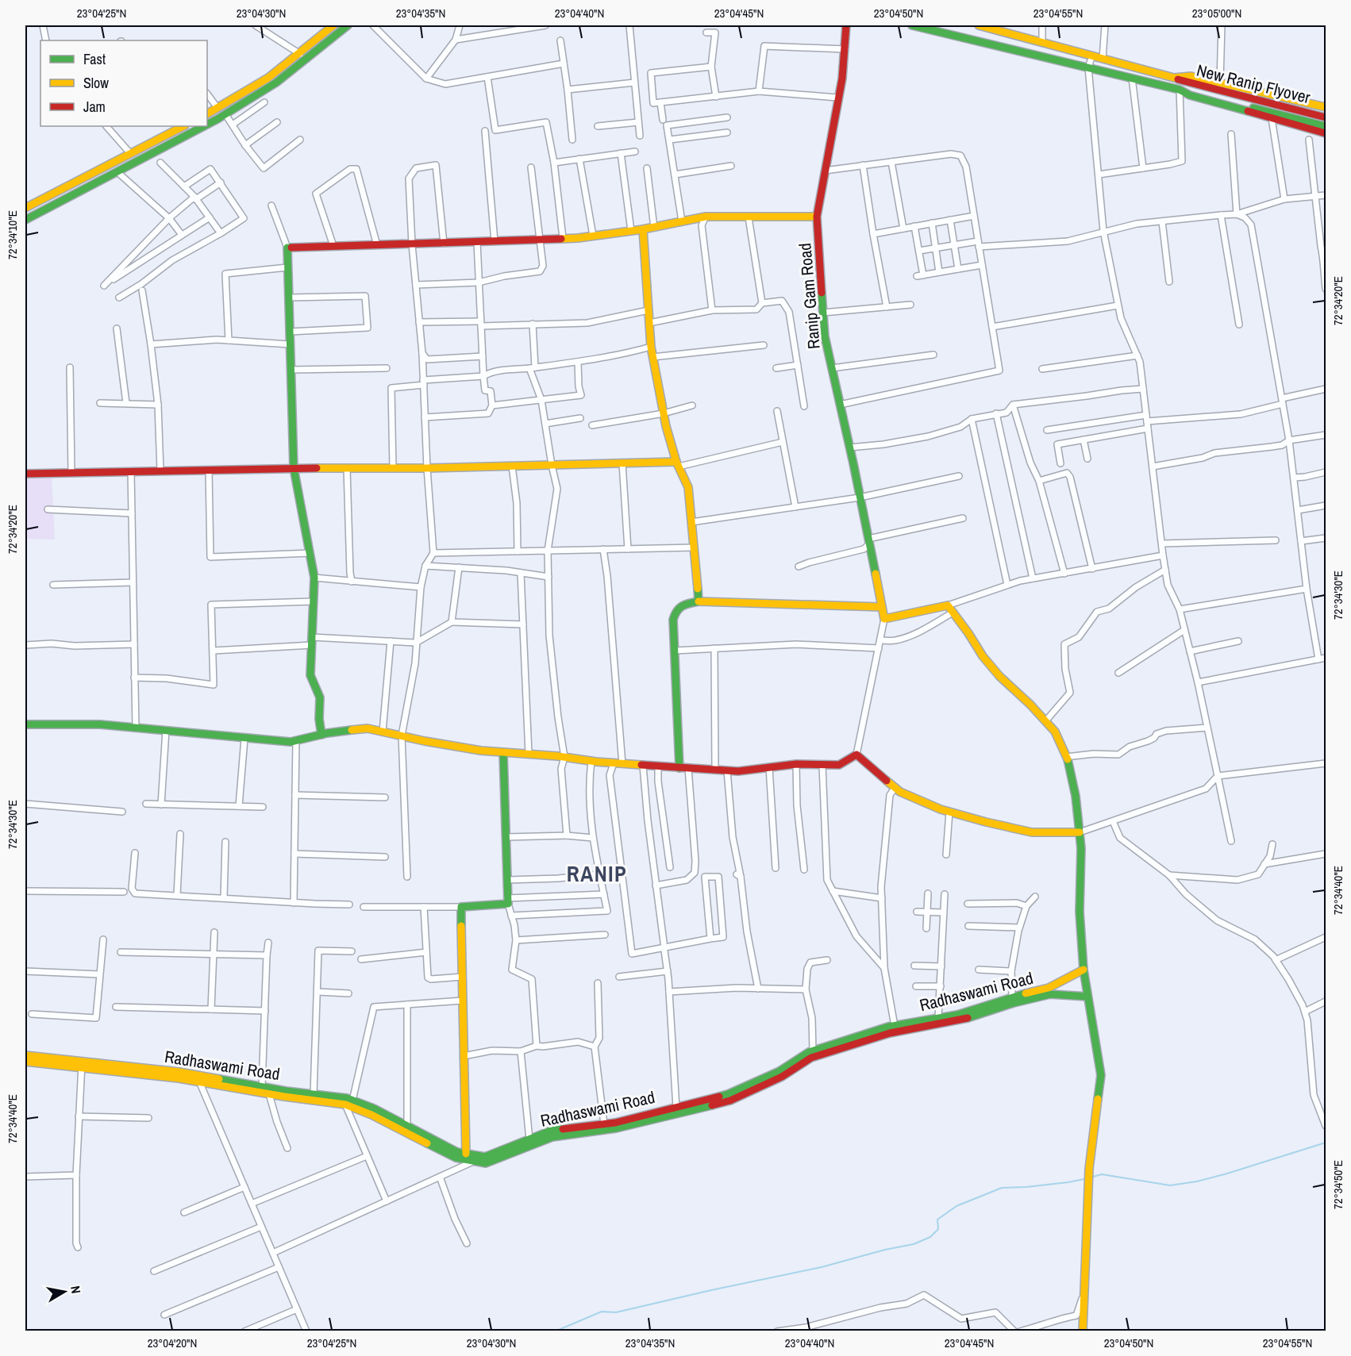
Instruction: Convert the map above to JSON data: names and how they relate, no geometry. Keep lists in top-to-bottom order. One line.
{"streets":{"street":["New Ranip Flyover","Ranip Gam Road","Radhaswami Road"]},"districts":["RANIP"],"legend":["Fast","Slow","Jam"],"north":"right","coordinates":["23°04'25\"N","23°04'30\"N","23°04'35\"N","23°04'40\"N","23°04'45\"N","23°04'50\"N","23°04'55\"N","23°05'00\"N","72°34'10\"E","72°34'20\"E","72°34'30\"E","72°34'40\"E","72°34'50\"E","23°04'20\"N"]}
